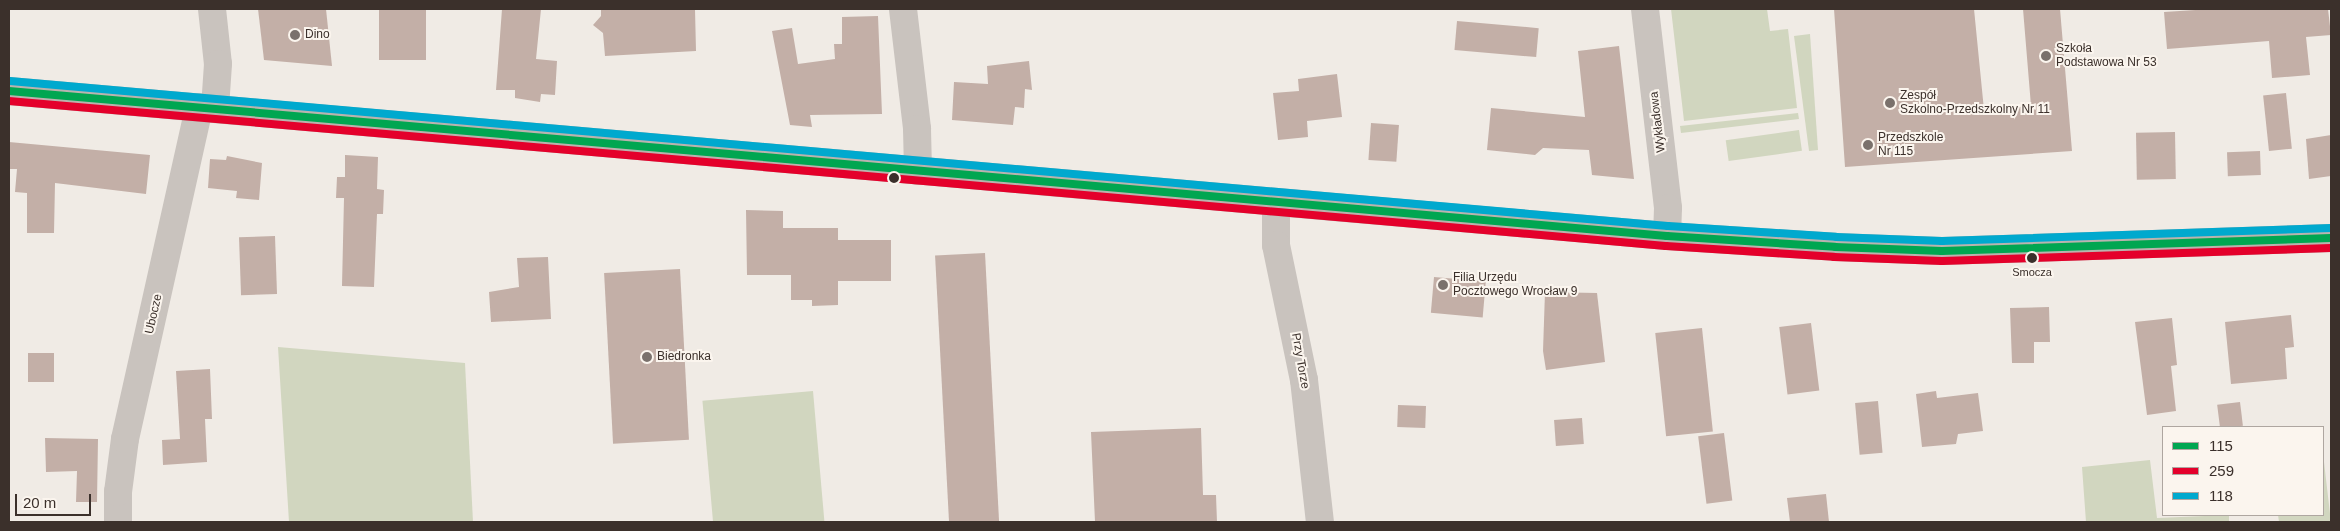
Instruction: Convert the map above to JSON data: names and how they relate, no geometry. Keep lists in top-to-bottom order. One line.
{"streets":{"street":["Wykładowa","Ubocze","Przy Torze"]},"places":["Dino","Szkoła Podstawowa Nr 53","Zespół Szkolno-Przedszkolny Nr 11","Przedszkole Nr 115","Smocza","Filia Urzędu Pocztowego Wrocław 9","Biedronka"],"lines":["transit line 118","transit line 115","transit line 259"],"legend":["115","259","118"],"scale_bar":"20 m"}
